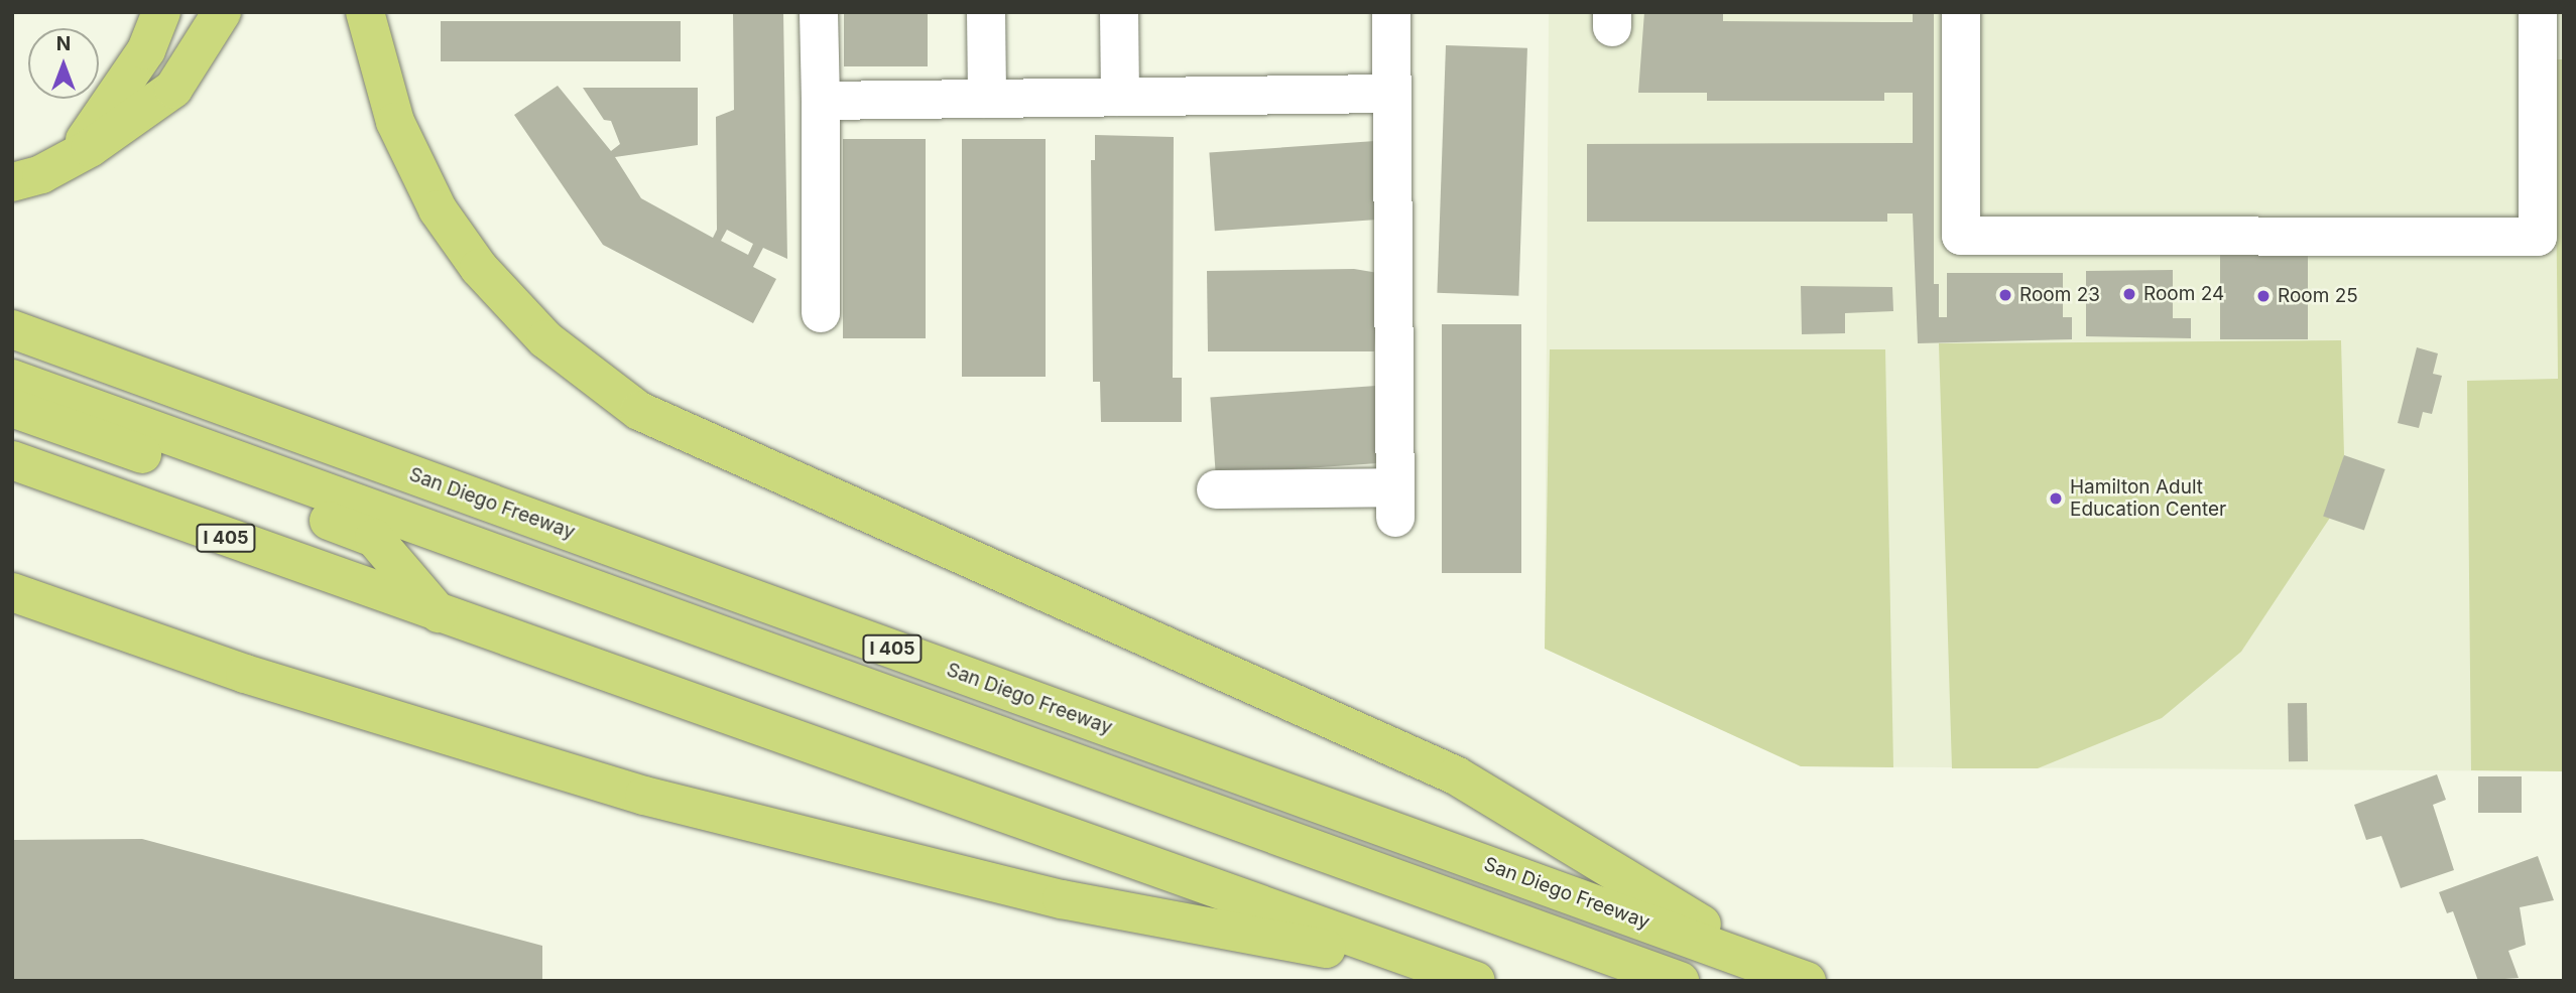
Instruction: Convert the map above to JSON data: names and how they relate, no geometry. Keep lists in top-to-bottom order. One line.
{"streets":{"highway":["San Diego Freeway","I 405"]},"places":["Room 24","Room 23","Room 25","Hamilton Adult Education Center"],"north":"top"}
